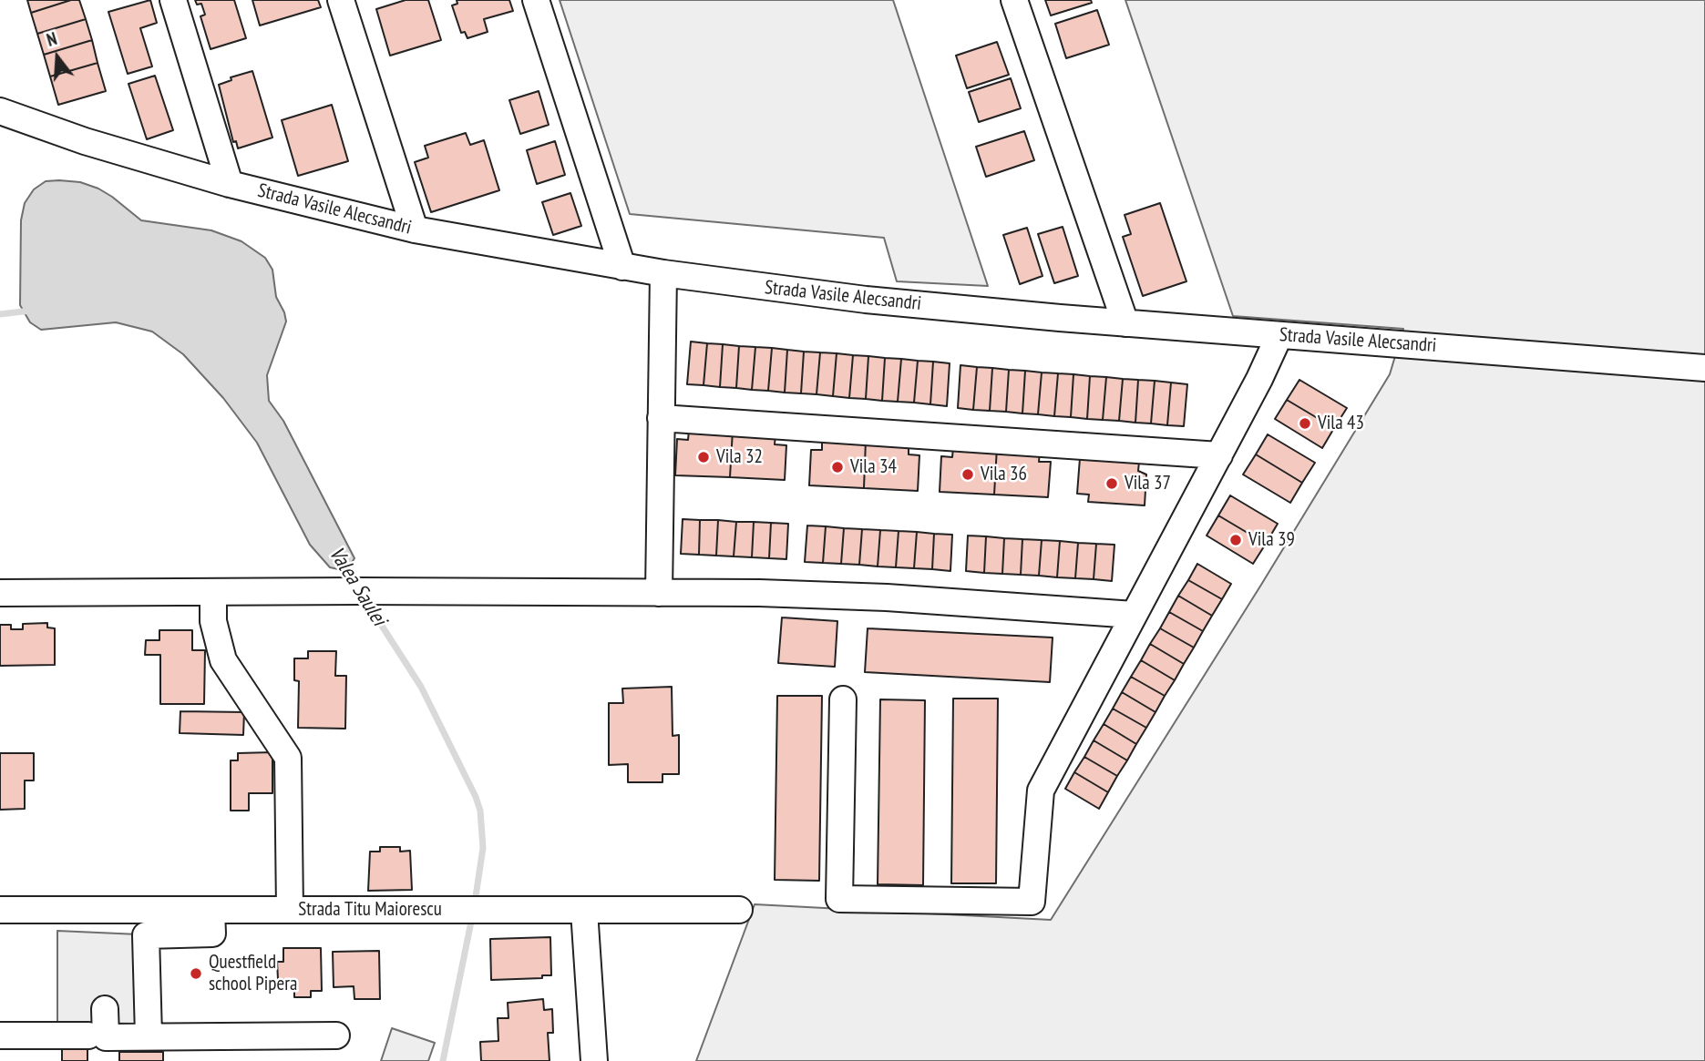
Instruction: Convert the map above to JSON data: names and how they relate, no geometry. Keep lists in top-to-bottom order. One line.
{"streets":{"street":["Strada Vasile Alecsandri","Strada Titu Maiorescu"]},"water":["Valea Saulei"],"places":["Vila 43","Vila 32","Vila 34","Vila 36","Vila 37","Vila 39","Questfield school Pipera"],"north":"top"}
